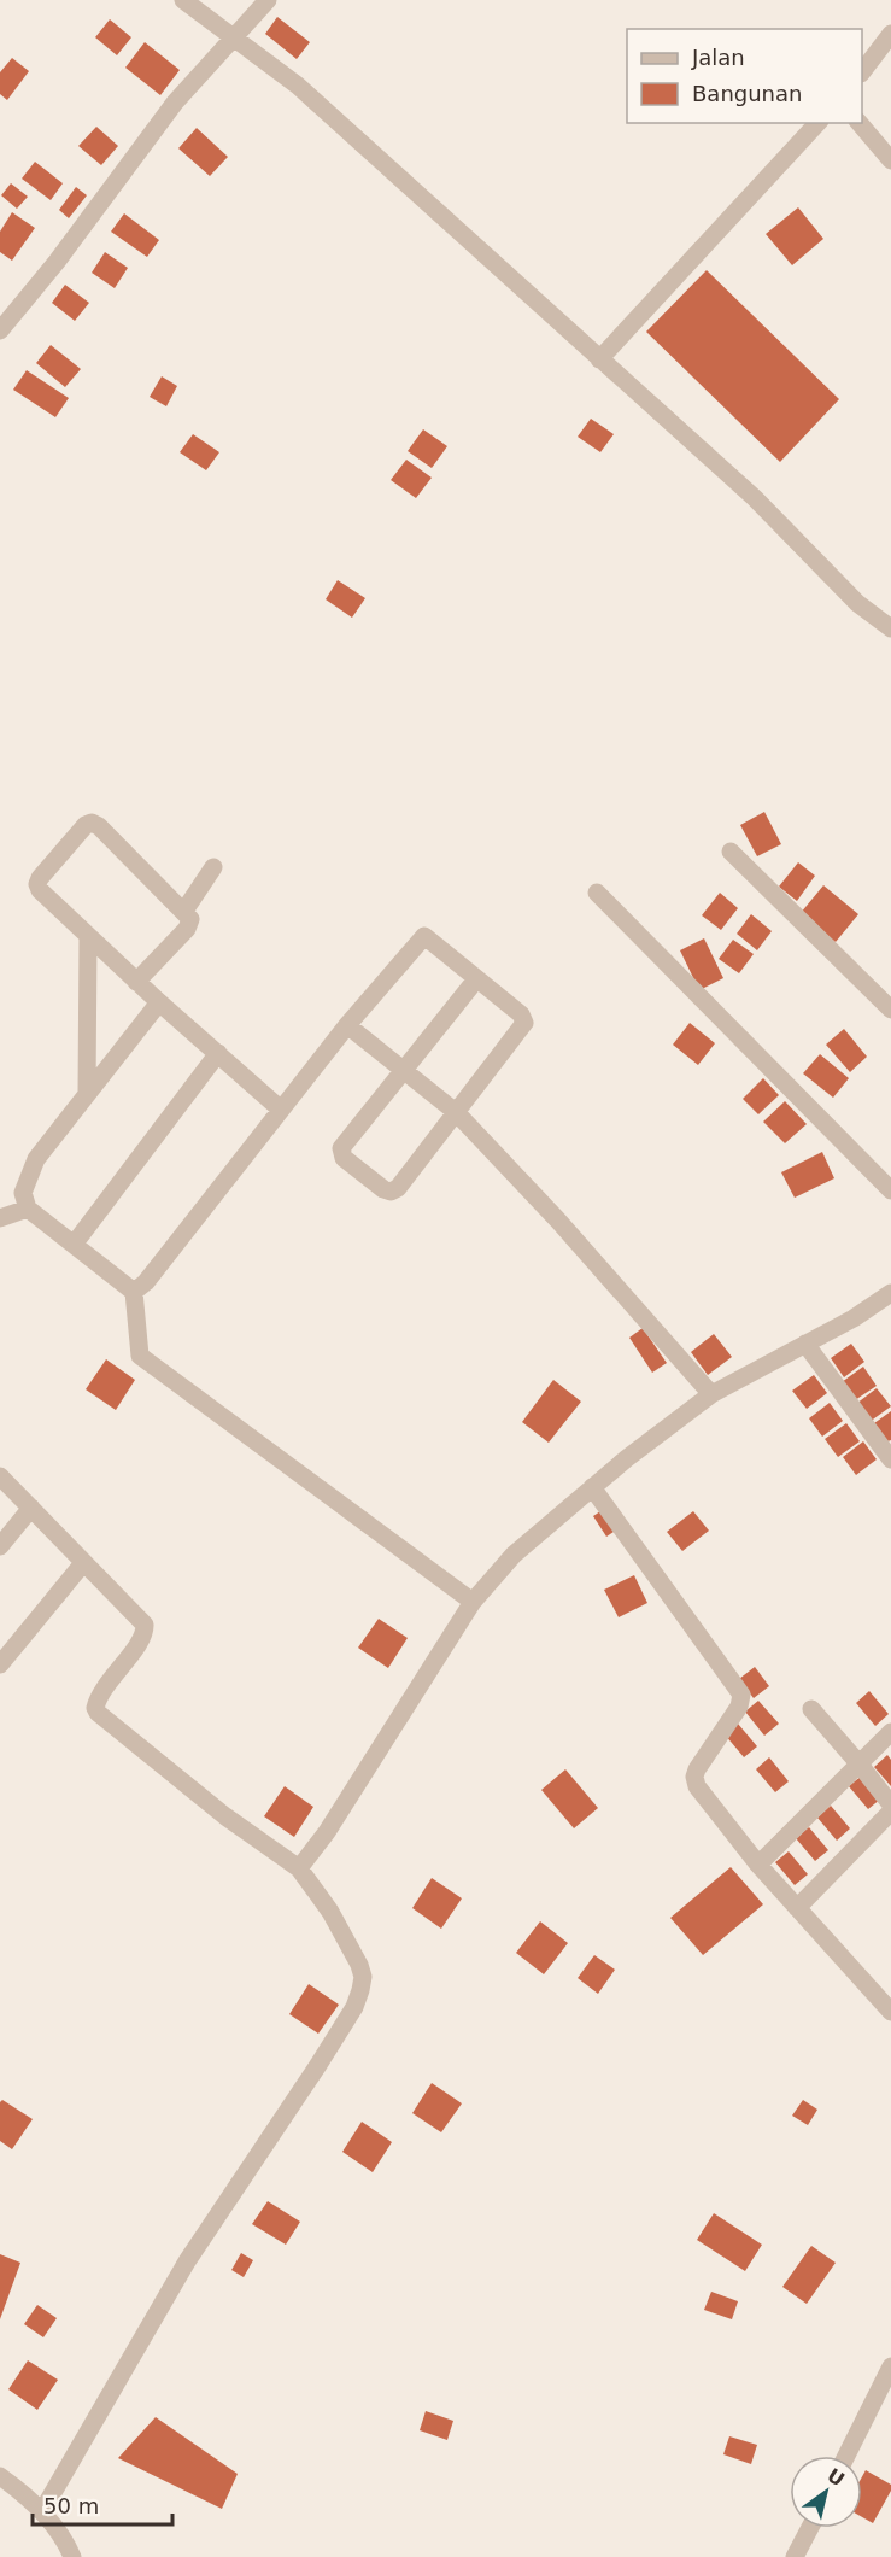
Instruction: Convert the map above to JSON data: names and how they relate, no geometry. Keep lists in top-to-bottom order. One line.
{"legend":["Jalan","Bangunan"],"scale_bar":"50 m","north":"top right"}
